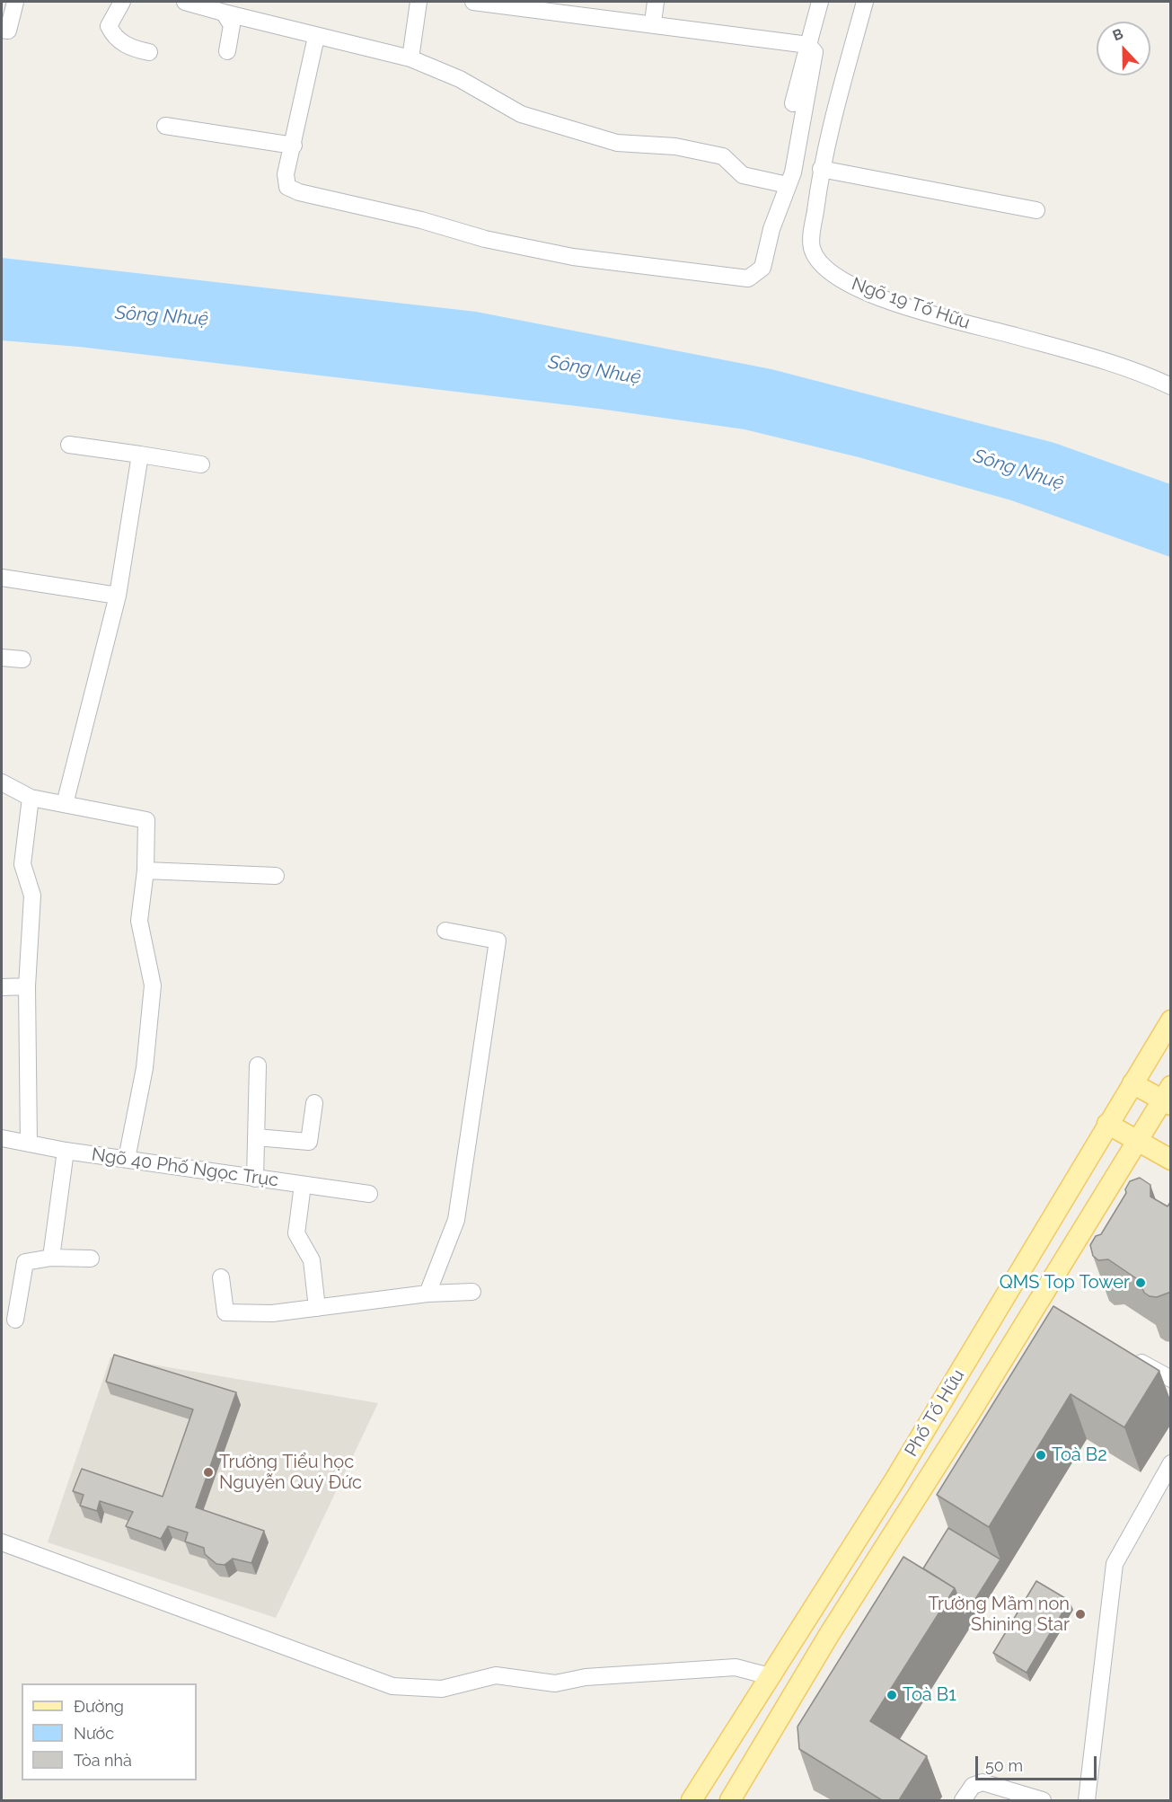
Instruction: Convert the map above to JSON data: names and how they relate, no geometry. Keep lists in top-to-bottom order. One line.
{"streets":{"main road":["Phố Tố Hữu"],"street":["Ngõ 19 Tố Hữu","Ngõ 40 Phố Ngọc Trục"]},"water":["Sông Nhuệ"],"places":["QMS Top Tower","Toà B2","Trường Tiểu học Nguyễn Quý Đức","Trường Mầm non Shining Star","Toà B1"],"legend":["Đường","Nước","Tòa nhà"],"scale_bar":"50 m","north":"top"}
